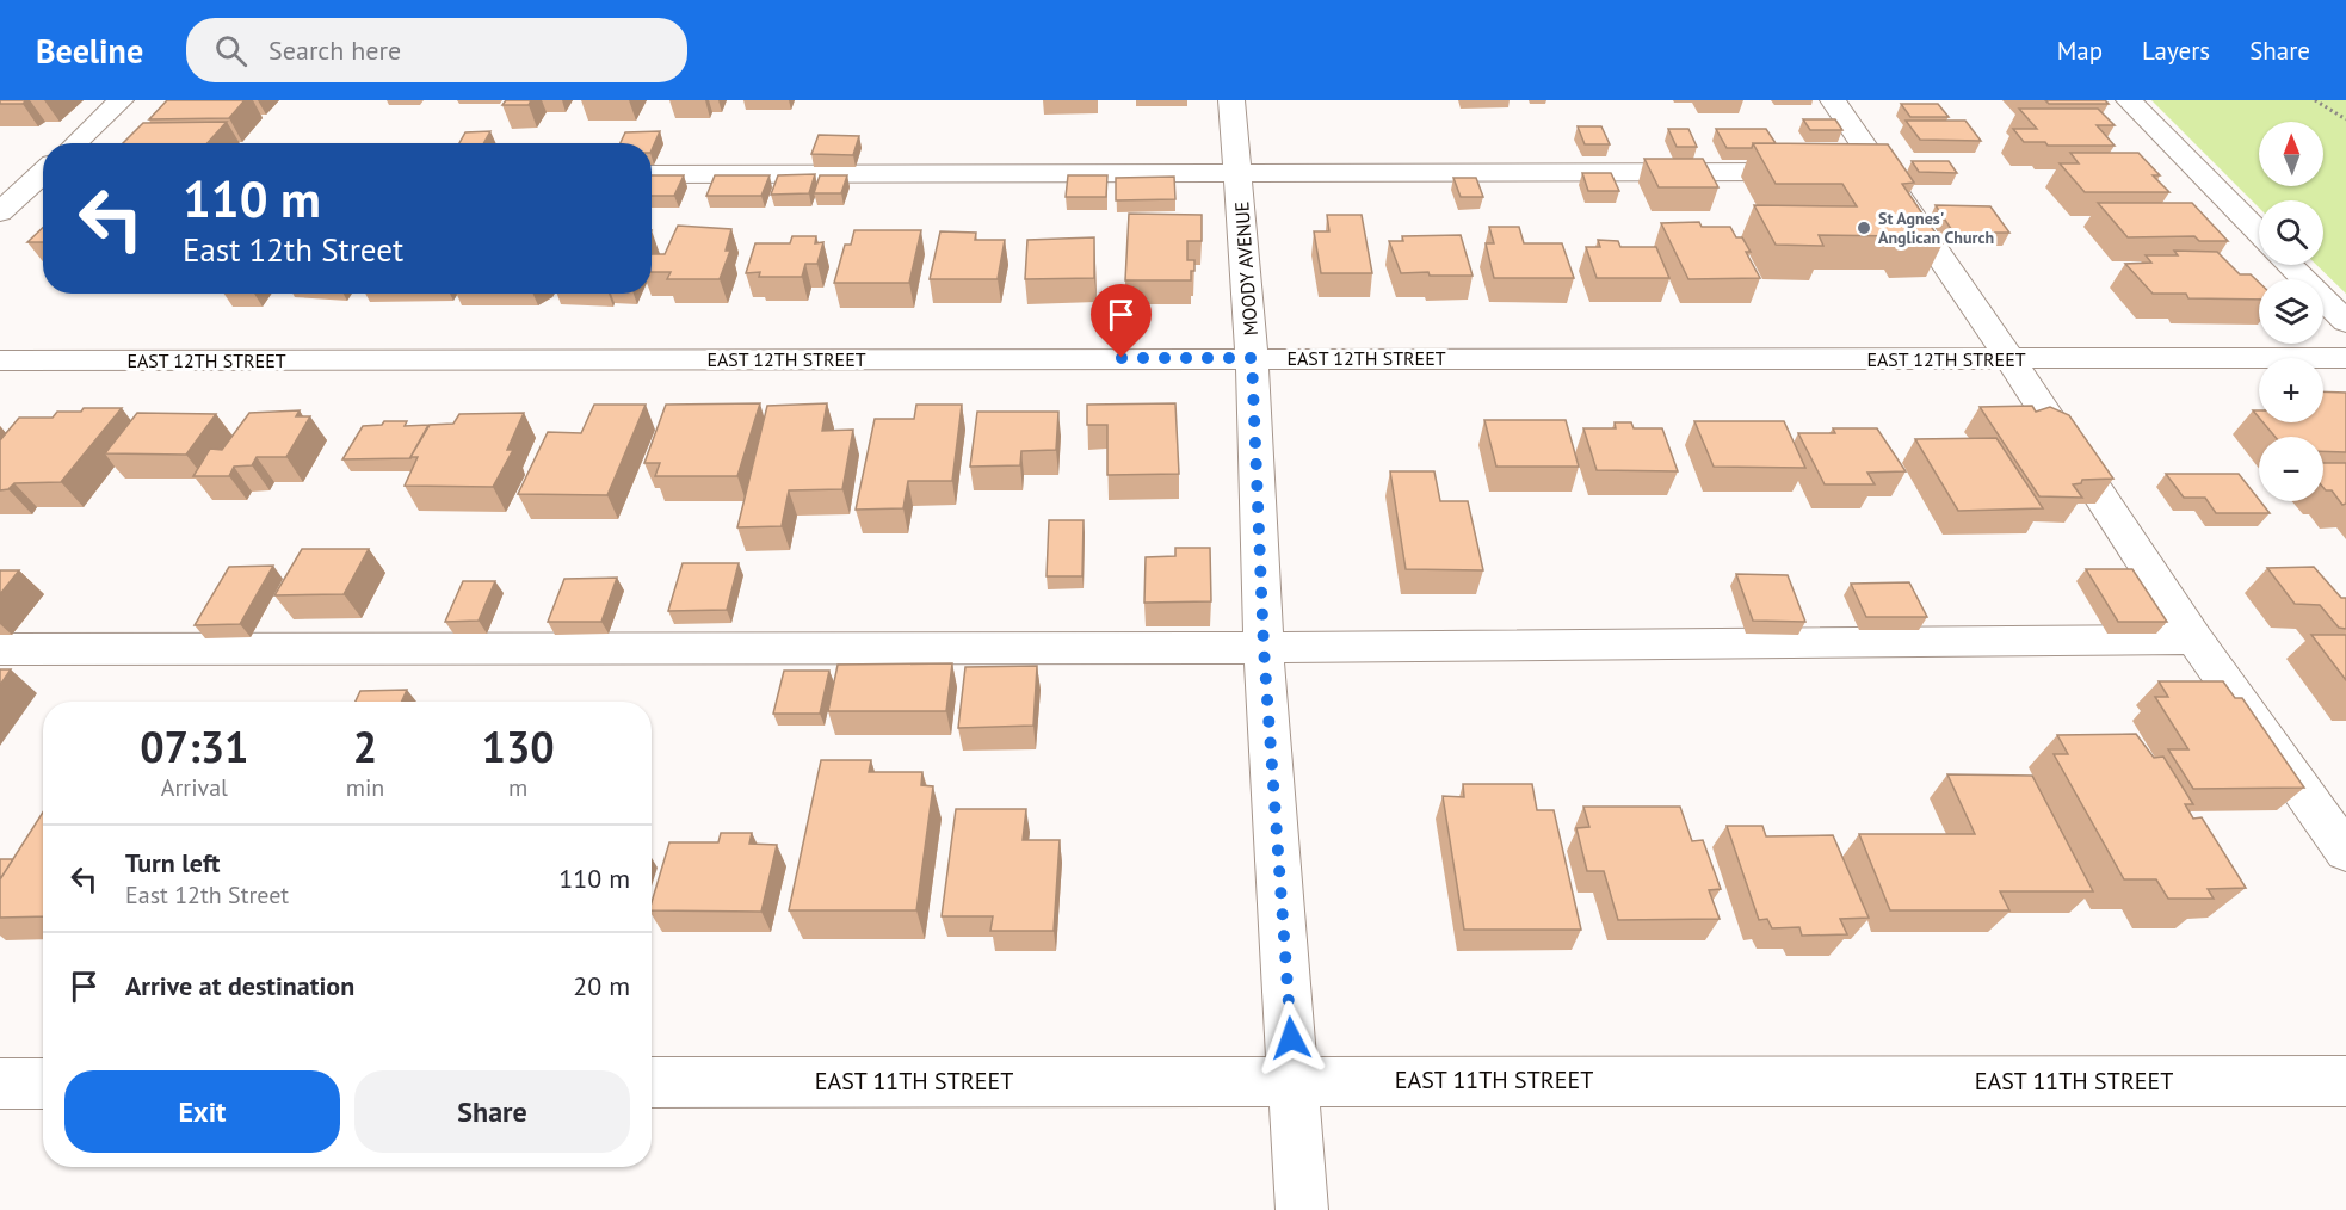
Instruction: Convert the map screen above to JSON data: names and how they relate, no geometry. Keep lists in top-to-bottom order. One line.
{"streets":{"street":["MOODY AVENUE","EAST 12TH STREET","EAST 11TH STREET"]},"crossings":[["MOODY AVENUE","EAST 12TH STREET"],["MOODY AVENUE","EAST 11TH STREET"]],"places":["St Agnes' Anglican Church"],"north":"top","page":{"header":"Beeline","search":"Search here","nav":["Map","Layers","Share"],"map_buttons":["+","−"],"turn":["110 m","East 12th Street"],"eta":["07:31","Arrival","2","min","130","m"],"list":[{"name":"Turn left","note":"East 12th Street","value":"110 m"},{"name":"Arrive at destination","value":"20 m"}],"buttons":["Exit","Share"]}}
